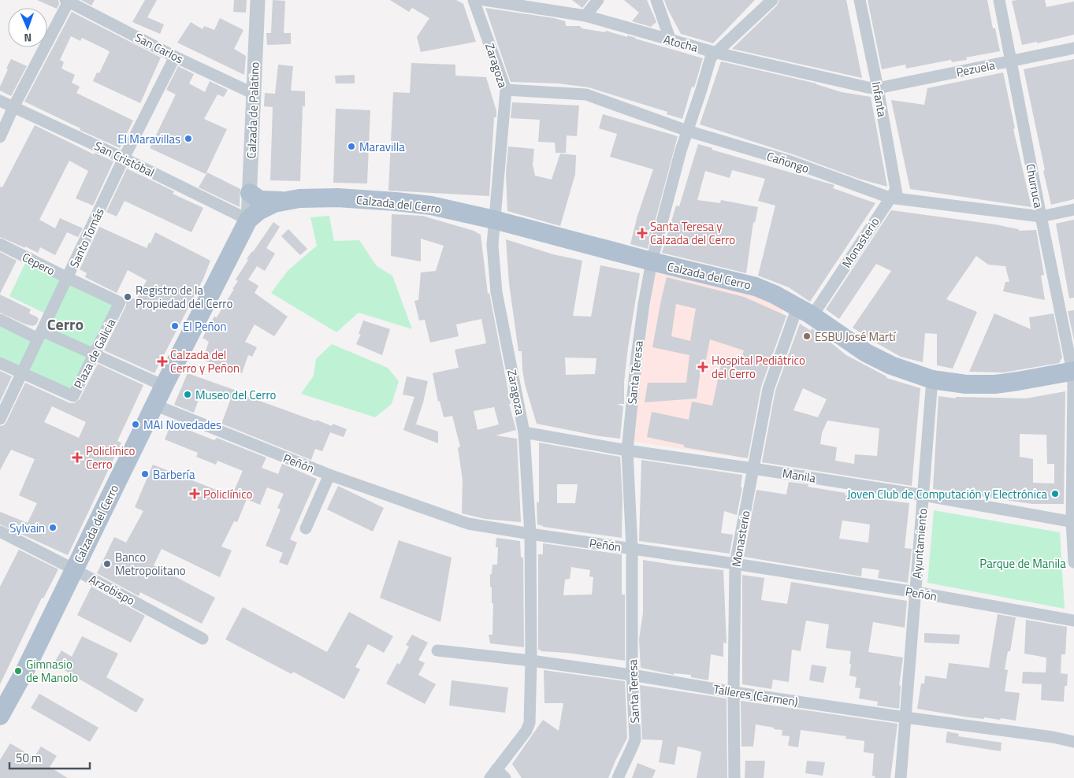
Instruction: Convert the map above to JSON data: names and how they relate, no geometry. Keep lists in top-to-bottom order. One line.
{"streets":{"main road":["Calzada del Cerro"],"street":["Atocha","San Carlos","Zaragoza","Pezuela","Infanta","Calzada de Palatino","San Cristóbal","Cañongo","Churruca","Santo Tomás","Monasterio","Cepero","Plaza de Galicia","Santa Teresa","Peñón","Manila","Ayuntamiento","Arzobispo","Talleres (Carmen)"]},"crossings":[["Atocha","Pezuela"],["Atocha","Infanta"],["Atocha","Santa Teresa"],["San Carlos","Calzada de Palatino"],["San Carlos","Santo Tomás"],["Zaragoza","Cañongo"],["Zaragoza","Calzada del Cerro"],["Zaragoza","Peñón"],["Zaragoza","Manila"],["Zaragoza","Talleres (Carmen)"],["Pezuela","Infanta"],["Pezuela","Churruca"],["Infanta","Cañongo"],["Infanta","Monasterio"],["Calzada de Palatino","San Cristóbal"],["Calzada de Palatino","Calzada del Cerro"],["San Cristóbal","Calzada del Cerro"],["San Cristóbal","Santo Tomás"],["Cañongo","Churruca"],["Cañongo","Monasterio"],["Cañongo","Santa Teresa"],["Churruca","Calzada del Cerro"],["Churruca","Manila"],["Calzada del Cerro","Monasterio"],["Calzada del Cerro","Santa Teresa"],["Calzada del Cerro","Peñón"],["Calzada del Cerro","Ayuntamiento"],["Calzada del Cerro","Arzobispo"],["Santo Tomás","Cepero"],["Santo Tomás","Plaza de Galicia"],["Monasterio","Peñón"],["Monasterio","Manila"],["Monasterio","Talleres (Carmen)"],["Cepero","Plaza de Galicia"],["Santa Teresa","Peñón"],["Santa Teresa","Manila"],["Santa Teresa","Talleres (Carmen)"],["Peñón","Ayuntamiento"],["Manila","Ayuntamiento"],["Ayuntamiento","Talleres (Carmen)"]],"districts":["Cerro"],"parks":["Parque de Manila"],"places":{"other":["El Maravillas","Maravilla","Registro de la Propiedad del Cerro","El Peñon","ESBU José Martí","Museo del Cerro","MAI Novedades","Barbería","Joven Club de Computación y Electrónica","Sylvain","Banco Metropolitano","Gimnasio de Manolo"],"health":["Santa Teresa y Calzada del Cerro","Calzada del Cerro y Peñon","Hospital Pediátrico del Cerro","Policlínico Cerro","Policlínico"]},"scale_bar":"50 m","north":"bottom"}
